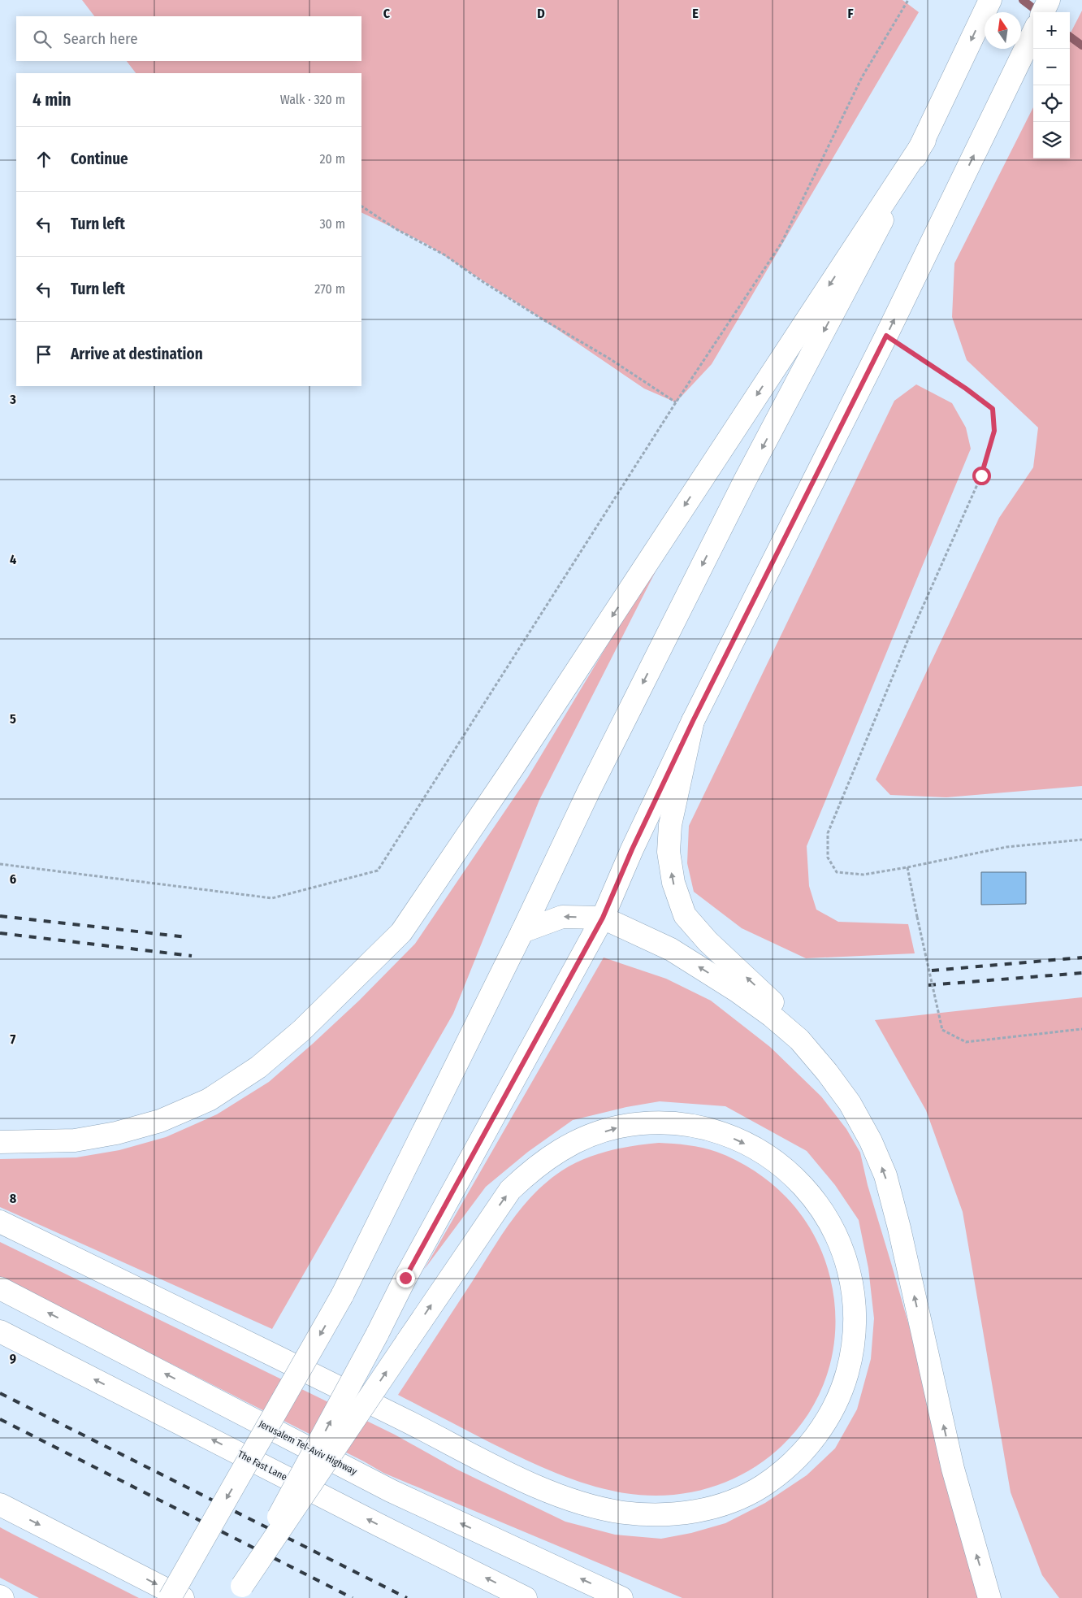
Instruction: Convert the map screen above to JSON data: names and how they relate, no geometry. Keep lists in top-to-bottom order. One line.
{"streets":{"main road":["Jerusalem Tel-Aviv Highway","The Fast Lane"]},"one_way":["Jerusalem Tel-Aviv Highway"],"north":"top","page":{"map_buttons":["+","−"],"search":"Search here","heading":["4 min","Walk · 320 m"],"list":[["Continue","20 m"],["Turn left","30 m"],["Turn left","270 m"],"Arrive at destination"]},"grid":{"columns":["C","D","E","F"],"rows":["3","4","5","6","7","8","9"]}}
